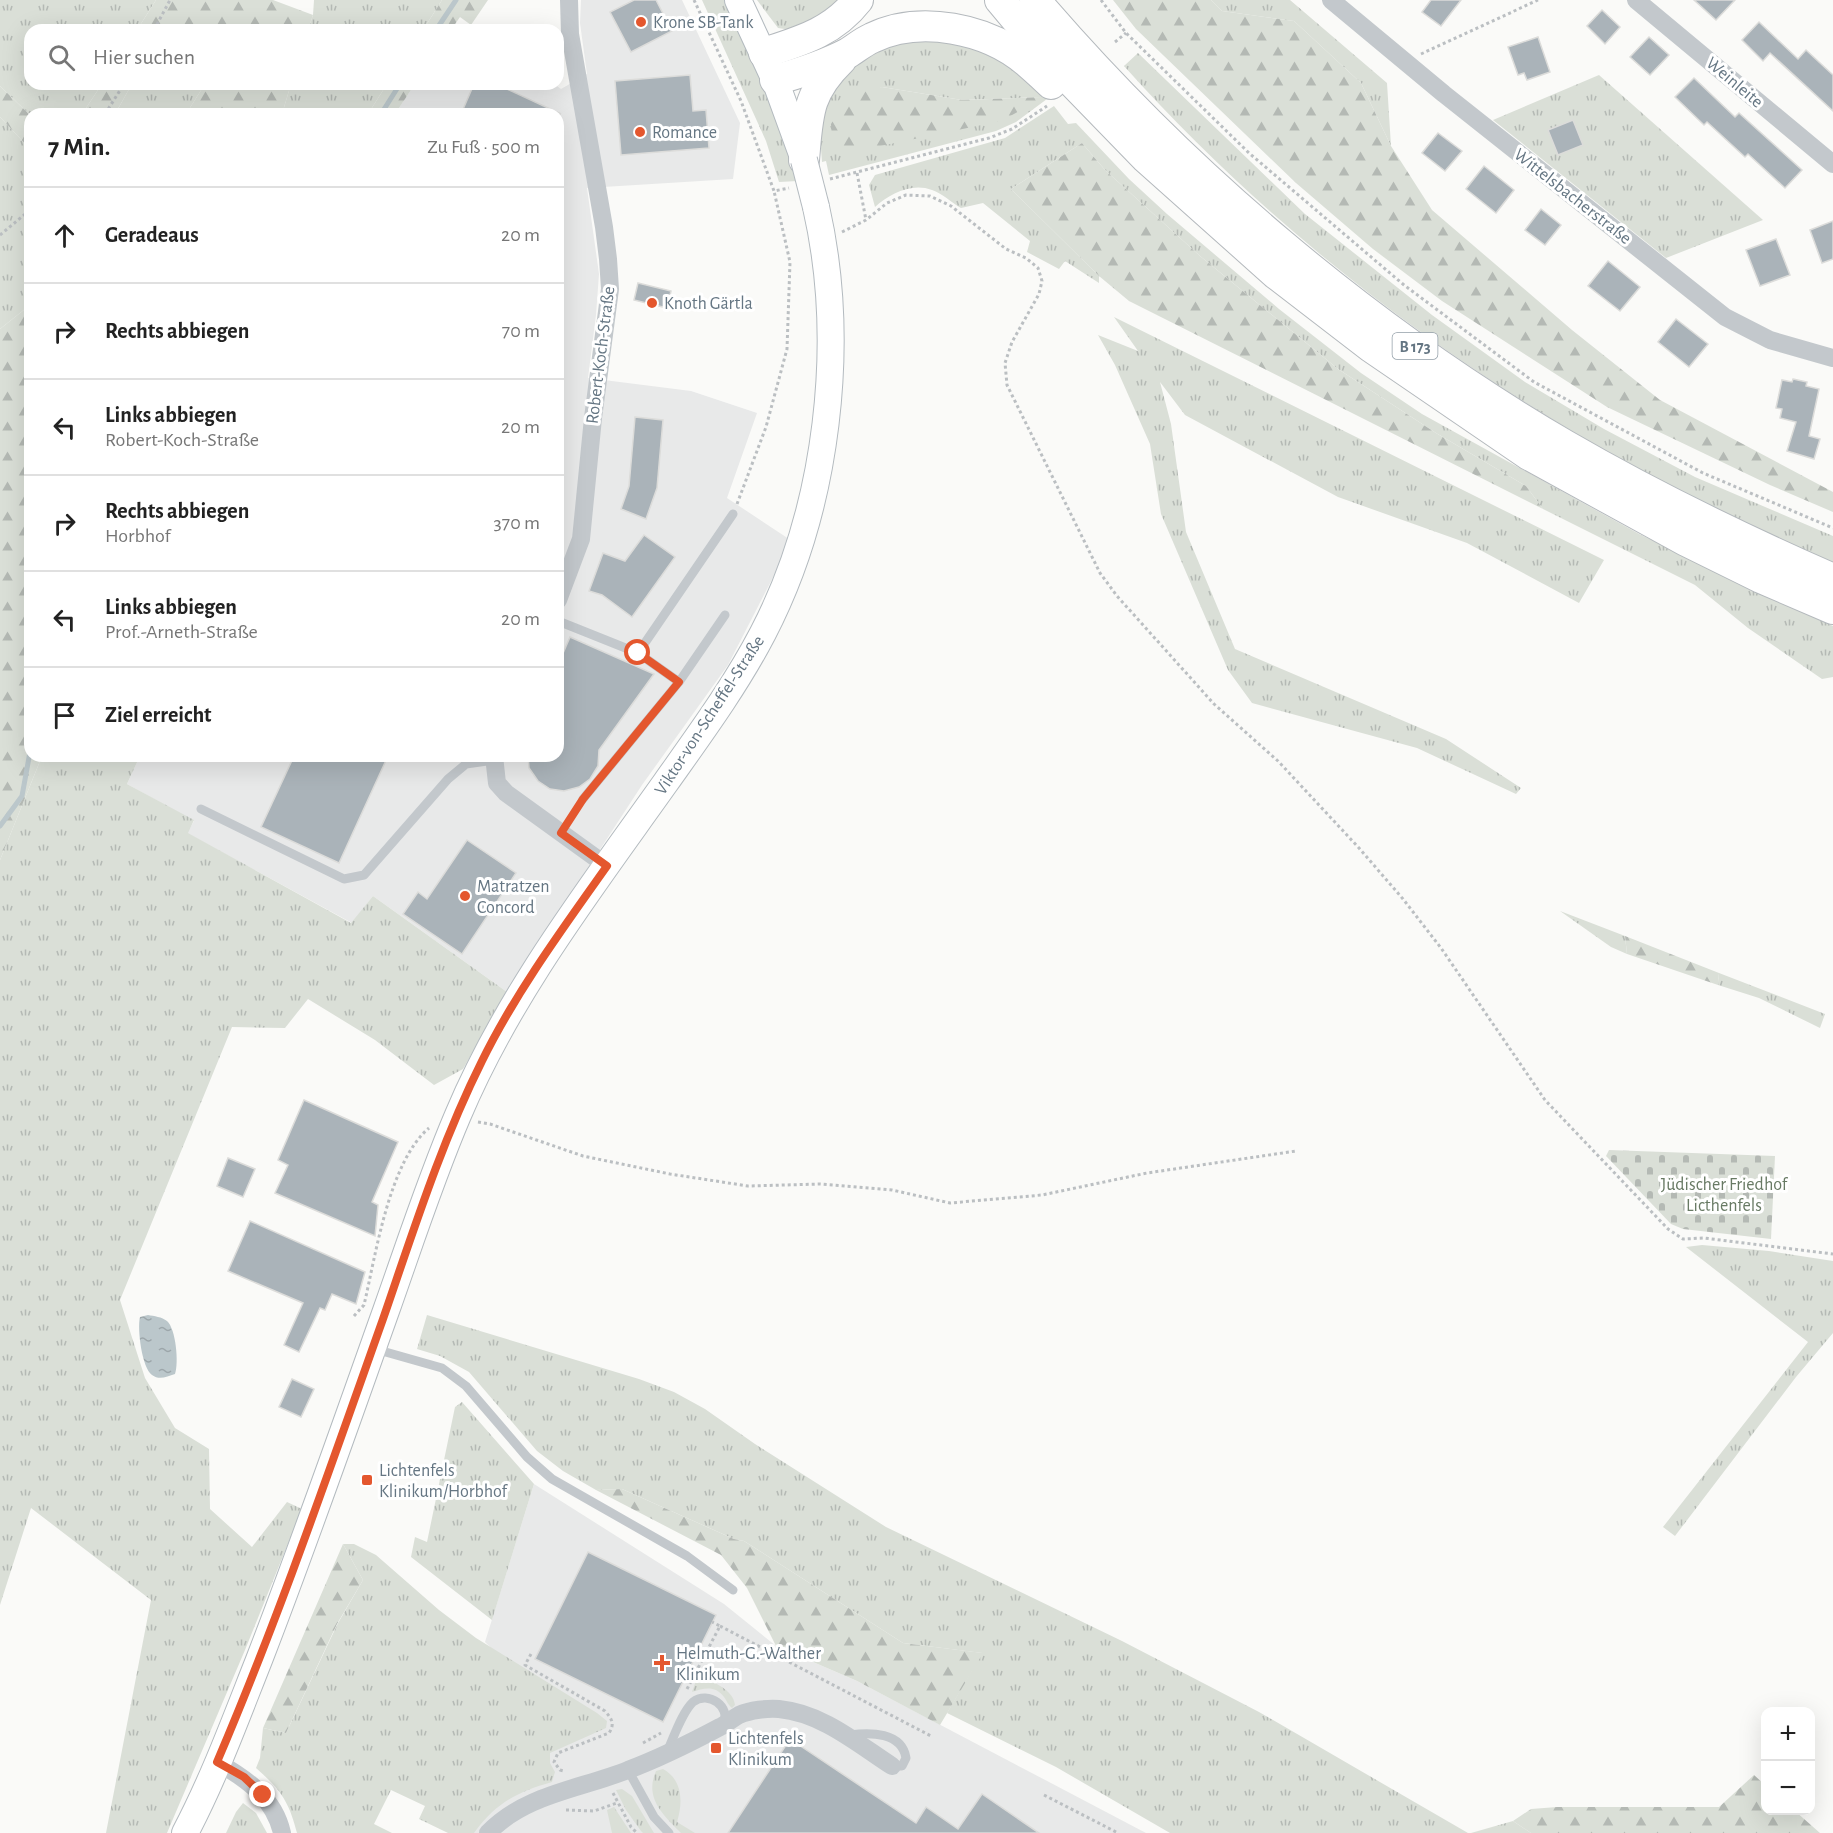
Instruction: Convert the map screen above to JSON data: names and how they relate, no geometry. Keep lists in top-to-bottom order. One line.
{"streets":{"highway":["B 173"],"main road":["Viktor-von-Scheffel-Straße"],"street":["Weinleite","Wittelsbacherstraße","Robert-Koch-Straße"]},"parks":["Jüdischer Friedhof Licthenfels"],"places":{"other":["Krone SB-Tank","Romance","Knoth Gärtla","Matratzen Concord"],"transit":["Lichtenfels Klinikum/Horbhof","Lichtenfels Klinikum"],"health":["Helmuth-G.-Walther Klinikum"]},"page":{"search":"Hier suchen","heading":["7 Min.","Zu Fuß · 500 m"],"list":[["Geradeaus","20 m"],["Rechts abbiegen","70 m"],["Links abbiegen","Robert-Koch-Straße","20 m"],["Rechts abbiegen","Horbhof","370 m"],["Links abbiegen","Prof.-Arneth-Straße","20 m"],"Ziel erreicht"],"map_buttons":["+","−"]}}
